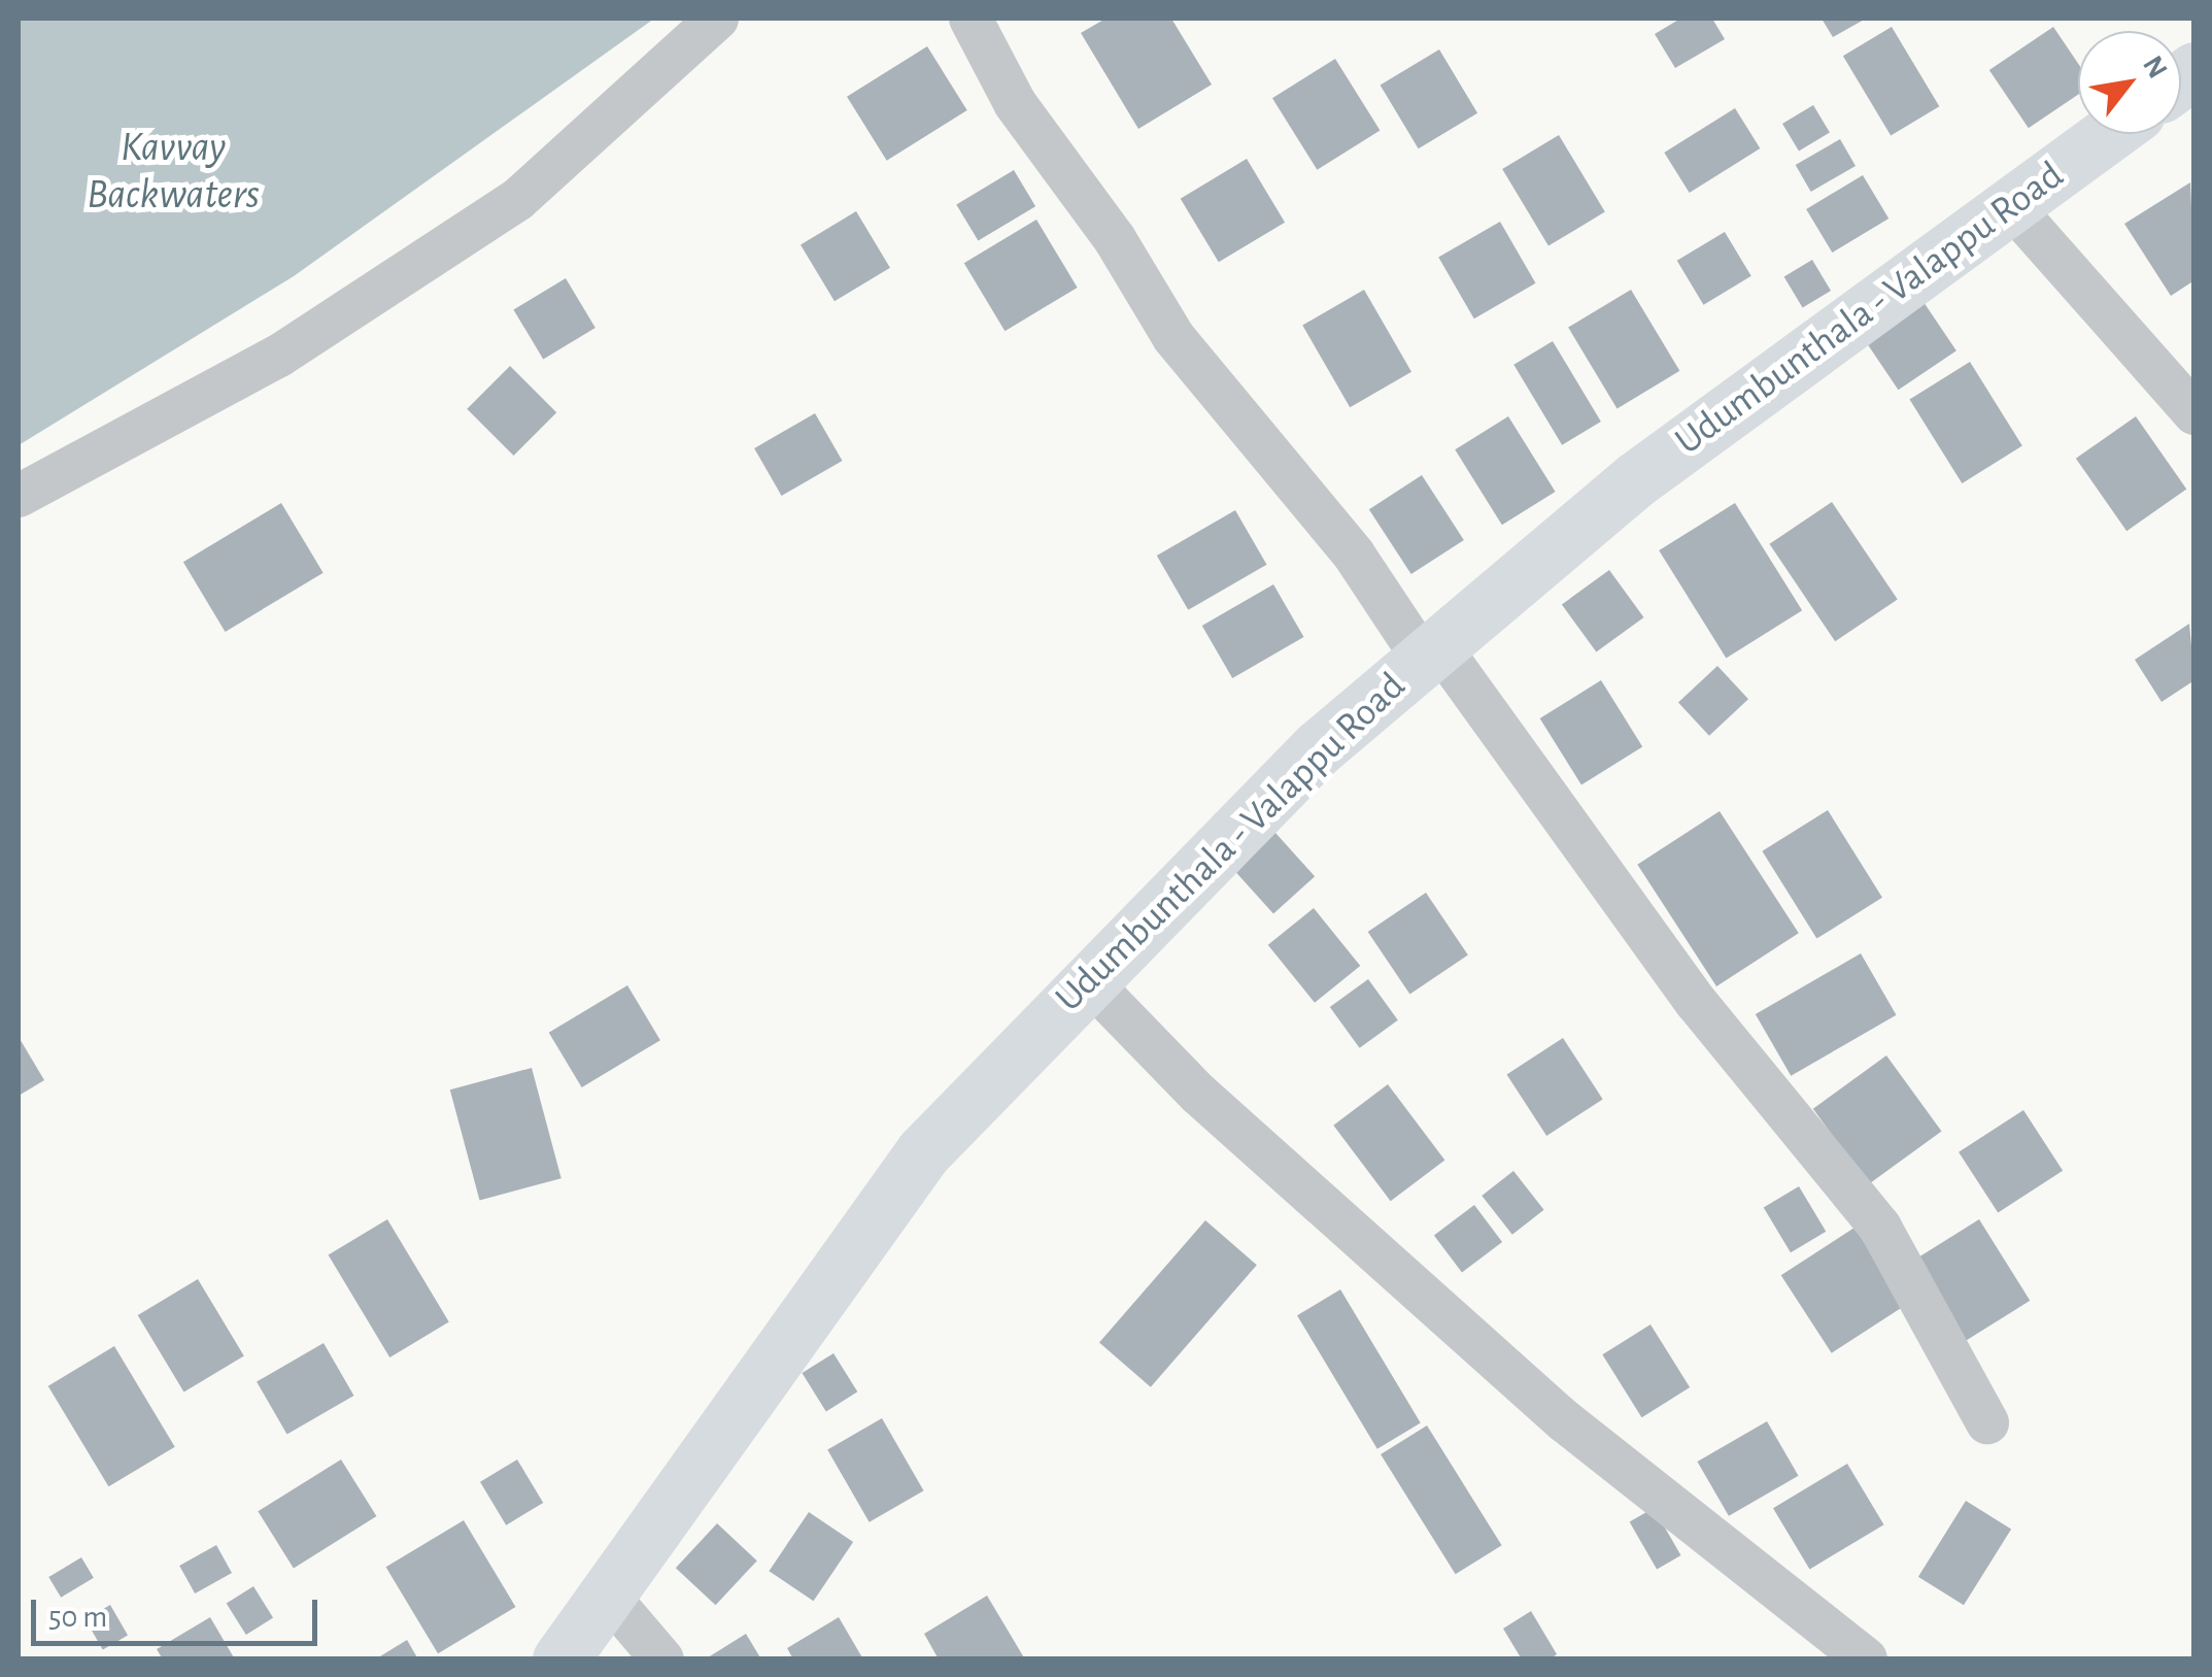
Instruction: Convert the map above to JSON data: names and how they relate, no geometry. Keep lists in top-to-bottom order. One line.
{"streets":{"main road":["Udumbunthala - Valappu Road"]},"water":["Kavvay Backwaters"],"scale_bar":"50 m","north":"top right"}
